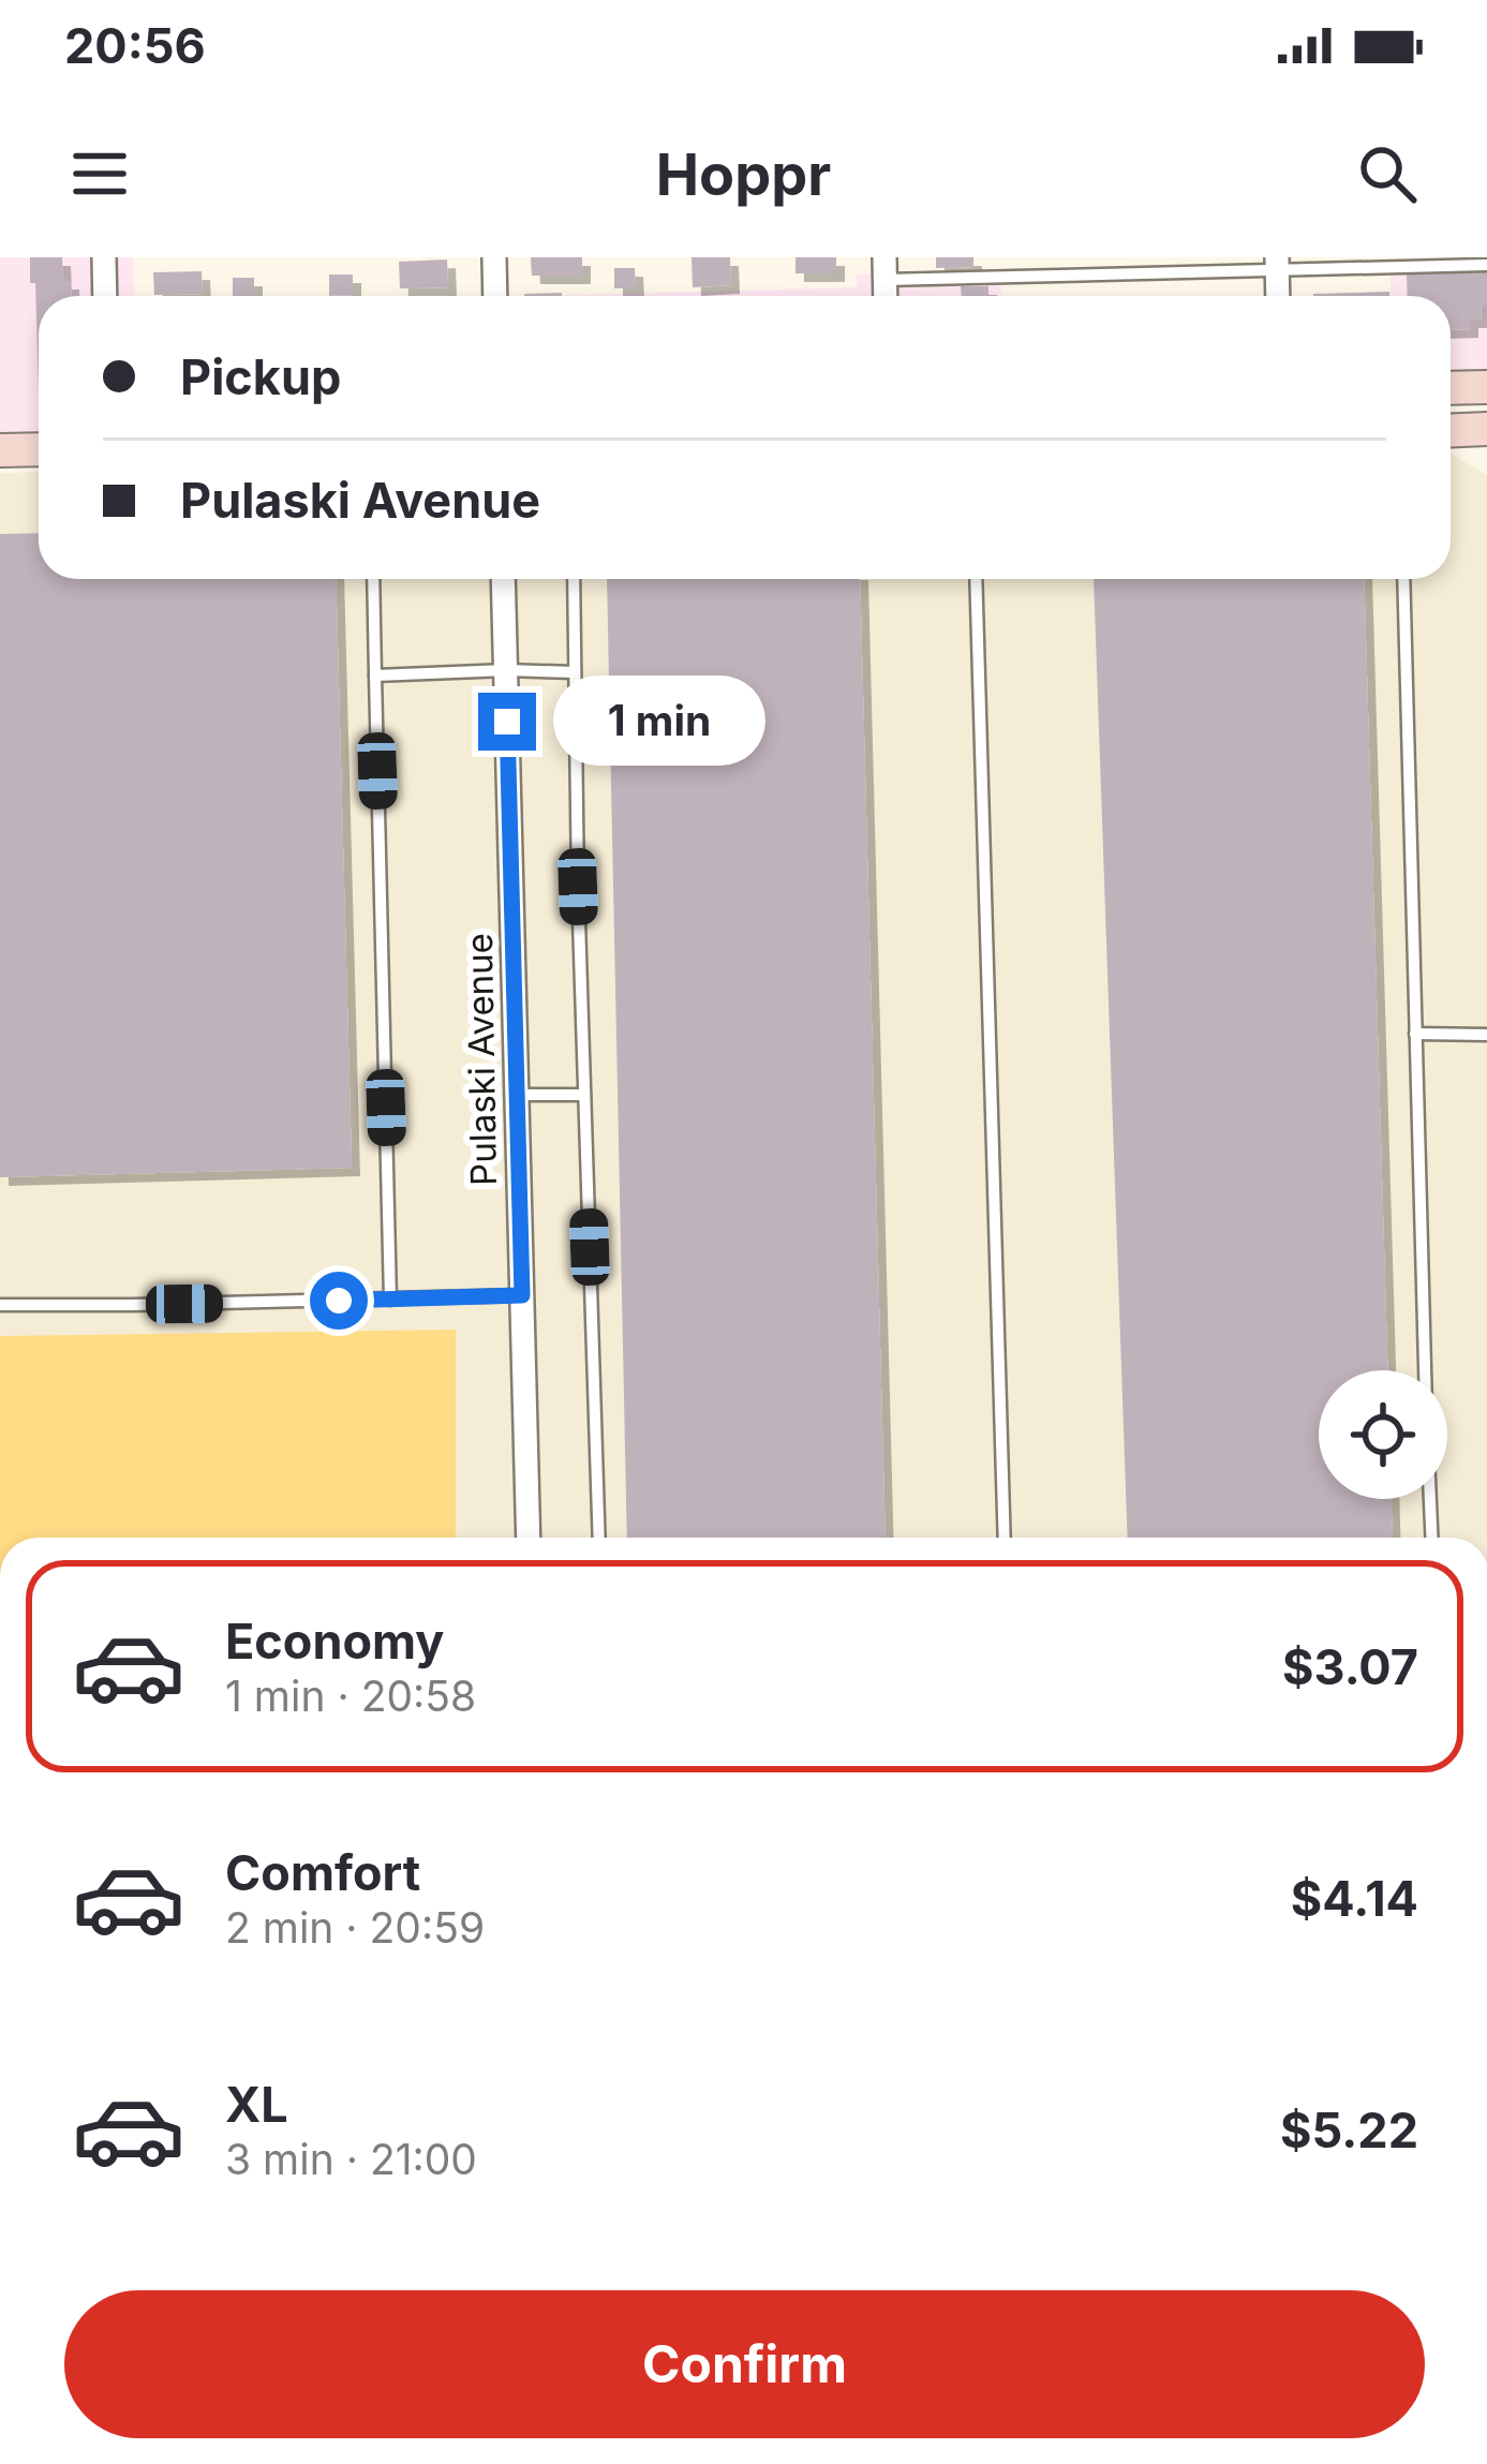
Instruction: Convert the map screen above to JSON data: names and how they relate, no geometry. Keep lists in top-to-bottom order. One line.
{"streets":{"street":["Pulaski Avenue"]},"page":{"status":"20:56","header":"Hoppr","banner":["Pickup","Pulaski Avenue"],"bubble":"1 min","list":[{"name":"Economy","note":"1 min · 20:58","value":"$3.07"},{"name":"Comfort","note":"2 min · 20:59","value":"$4.14"},{"name":"XL","note":"3 min · 21:00","value":"$5.22"}],"buttons":"Confirm"}}
